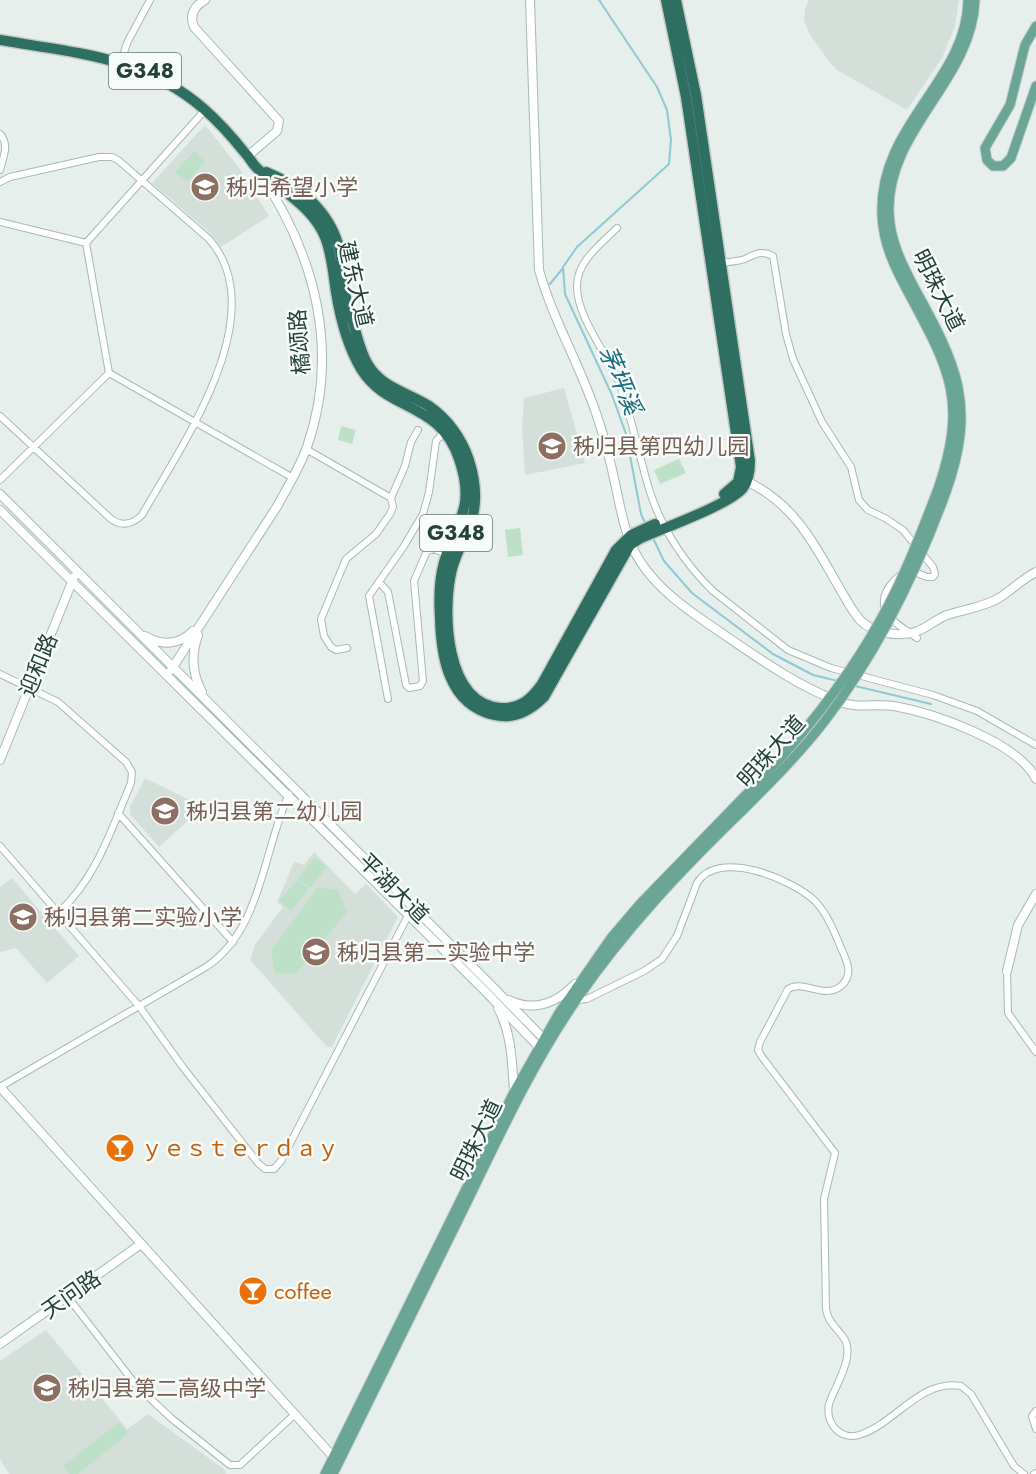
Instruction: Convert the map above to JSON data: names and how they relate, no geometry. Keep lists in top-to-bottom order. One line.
{"streets":{"highway":["G348","建东大道","橘颂路"],"main road":["明珠大道","迎和路","平湖大道","天问路"]},"crossings":[["建东大道","橘颂路"],["明珠大道","平湖大道"],["橘颂路","平湖大道"],["迎和路","平湖大道"]],"water":["茅坪溪"],"places":{"school or university":["秭归希望小学","秭归县第四幼儿园","秭归县第二幼儿园","秭归县第二实验小学","秭归县第二实验中学","秭归县第二高级中学"],"bar":["ｙｅｓｔｅｒｄａｙ","coffee"]}}
